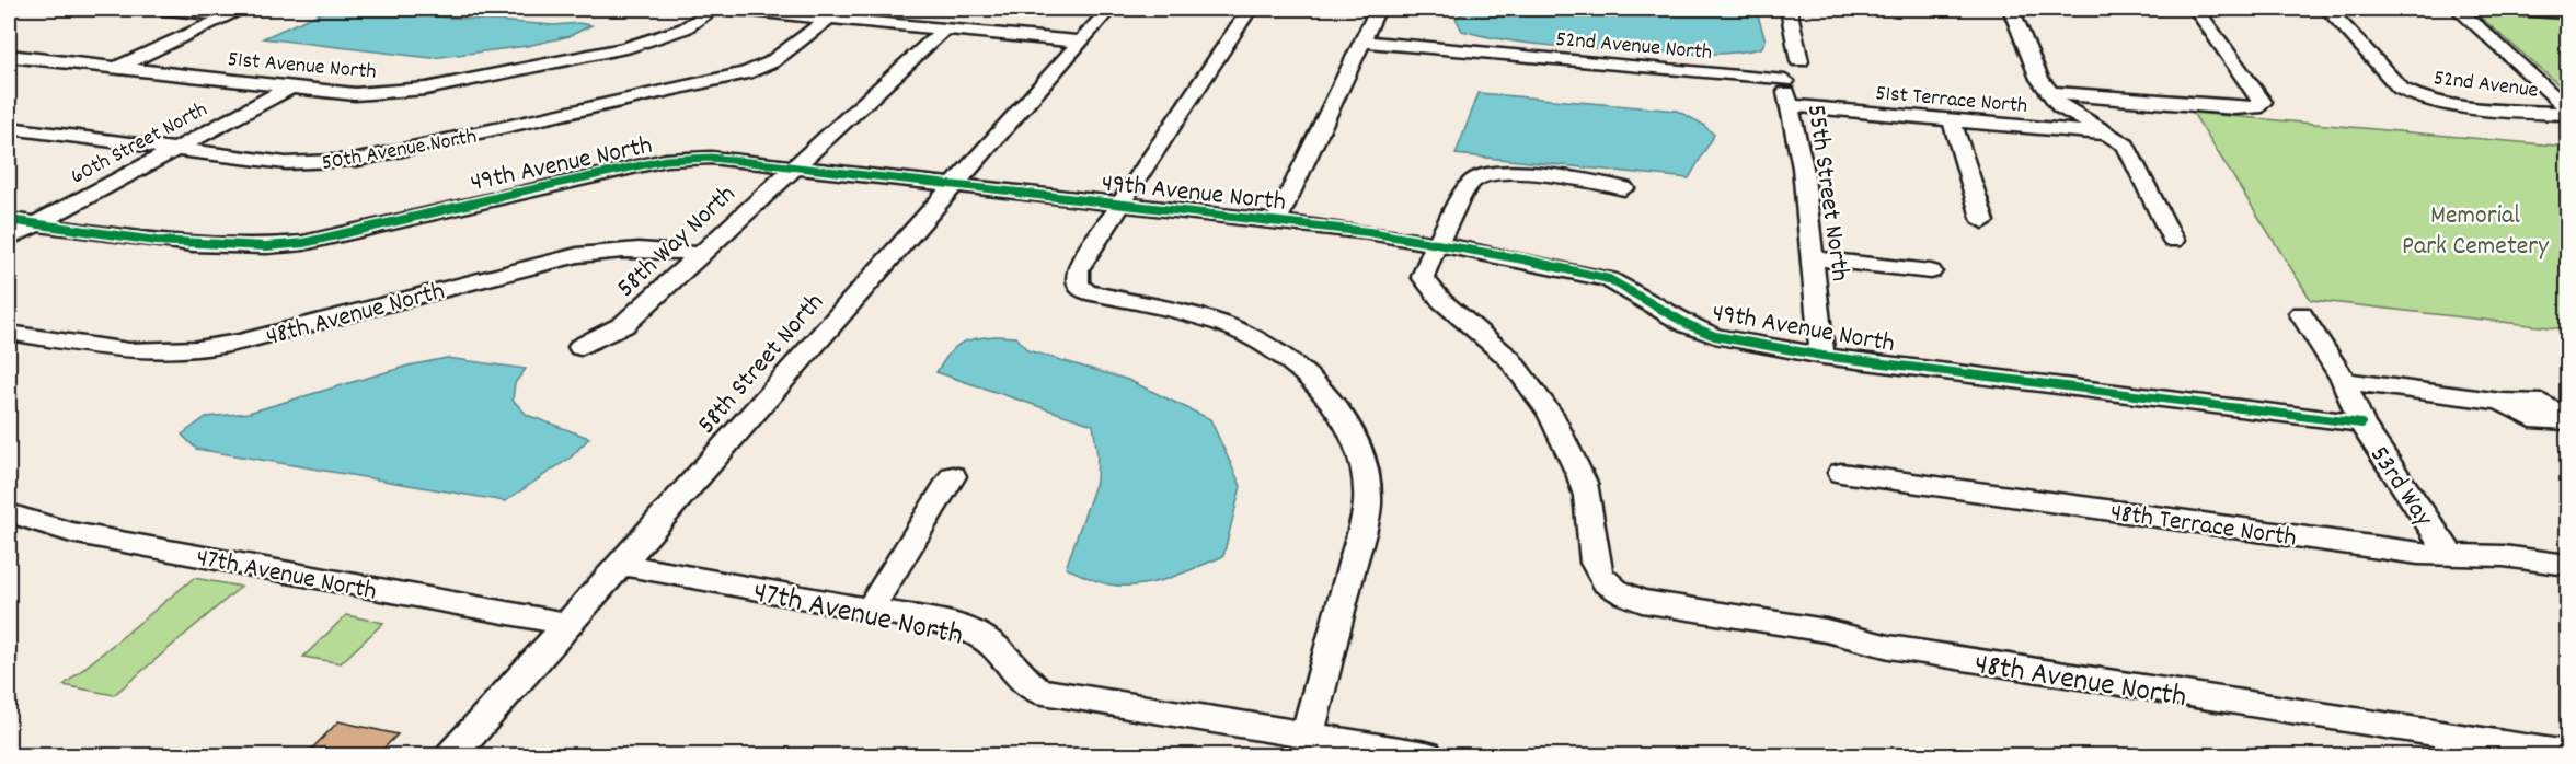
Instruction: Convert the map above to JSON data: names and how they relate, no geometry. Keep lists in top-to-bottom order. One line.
{"streets":{"street":["52nd Avenue North","51st Avenue North","52nd Avenue","51st Terrace North","60th Street North","50th Avenue North","49th Avenue North","55th Street North","58th Way North","48th Avenue North","58th Street North","53rd Way","48th Terrace North","47th Avenue North"]},"crossings":[["52nd Avenue North","55th Street North"],["51st Avenue North","60th Street North"],["51st Terrace North","55th Street North"],["60th Street North","50th Avenue North"],["60th Street North","49th Avenue North"],["49th Avenue North","55th Street North"],["49th Avenue North","58th Way North"],["49th Avenue North","48th Avenue North"],["49th Avenue North","58th Street North"],["49th Avenue North","53rd Way"],["58th Way North","48th Avenue North"],["58th Street North","47th Avenue North"],["53rd Way","48th Terrace North"]],"parks":["Memorial Park Cemetery"]}
